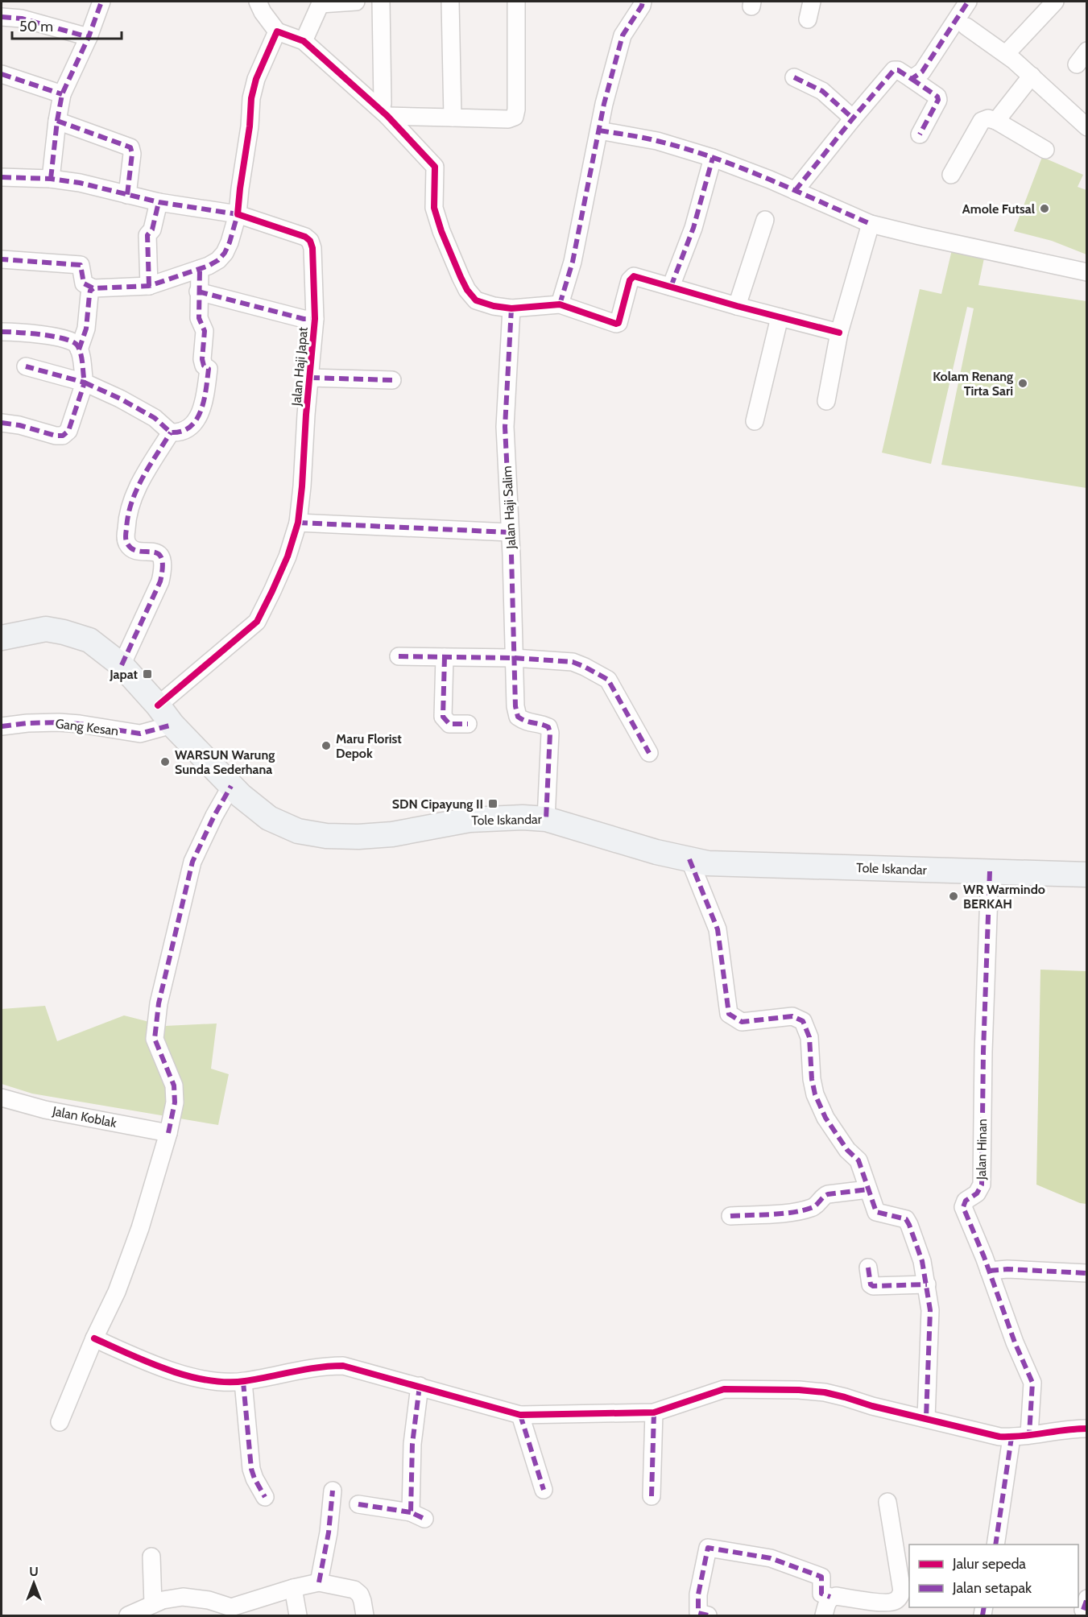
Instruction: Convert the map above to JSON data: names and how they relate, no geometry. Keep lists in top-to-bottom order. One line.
{"streets":{"main road":["Tole Iskandar"],"street":["Jalan Haji Japat","Jalan Haji Salim","Gang Kesan","Jalan Koblak","Jalan Hinan"]},"crossings":[["Jalan Haji Japat","Tole Iskandar"],["Jalan Haji Salim","Tole Iskandar"],["Gang Kesan","Tole Iskandar"],["Tole Iskandar","Jalan Hinan"]],"places":{"other":["Amole Futsal","Kolam Renang Tirta Sari","Maru Florist Depok","WARSUN Warung Sunda Sederhana","WR Warmindo BERKAH"],"transit":["Japat","SDN Cipayung II"]},"legend":["Jalur sepeda","Jalan setapak"],"scale_bar":"50 m","north":"top"}
